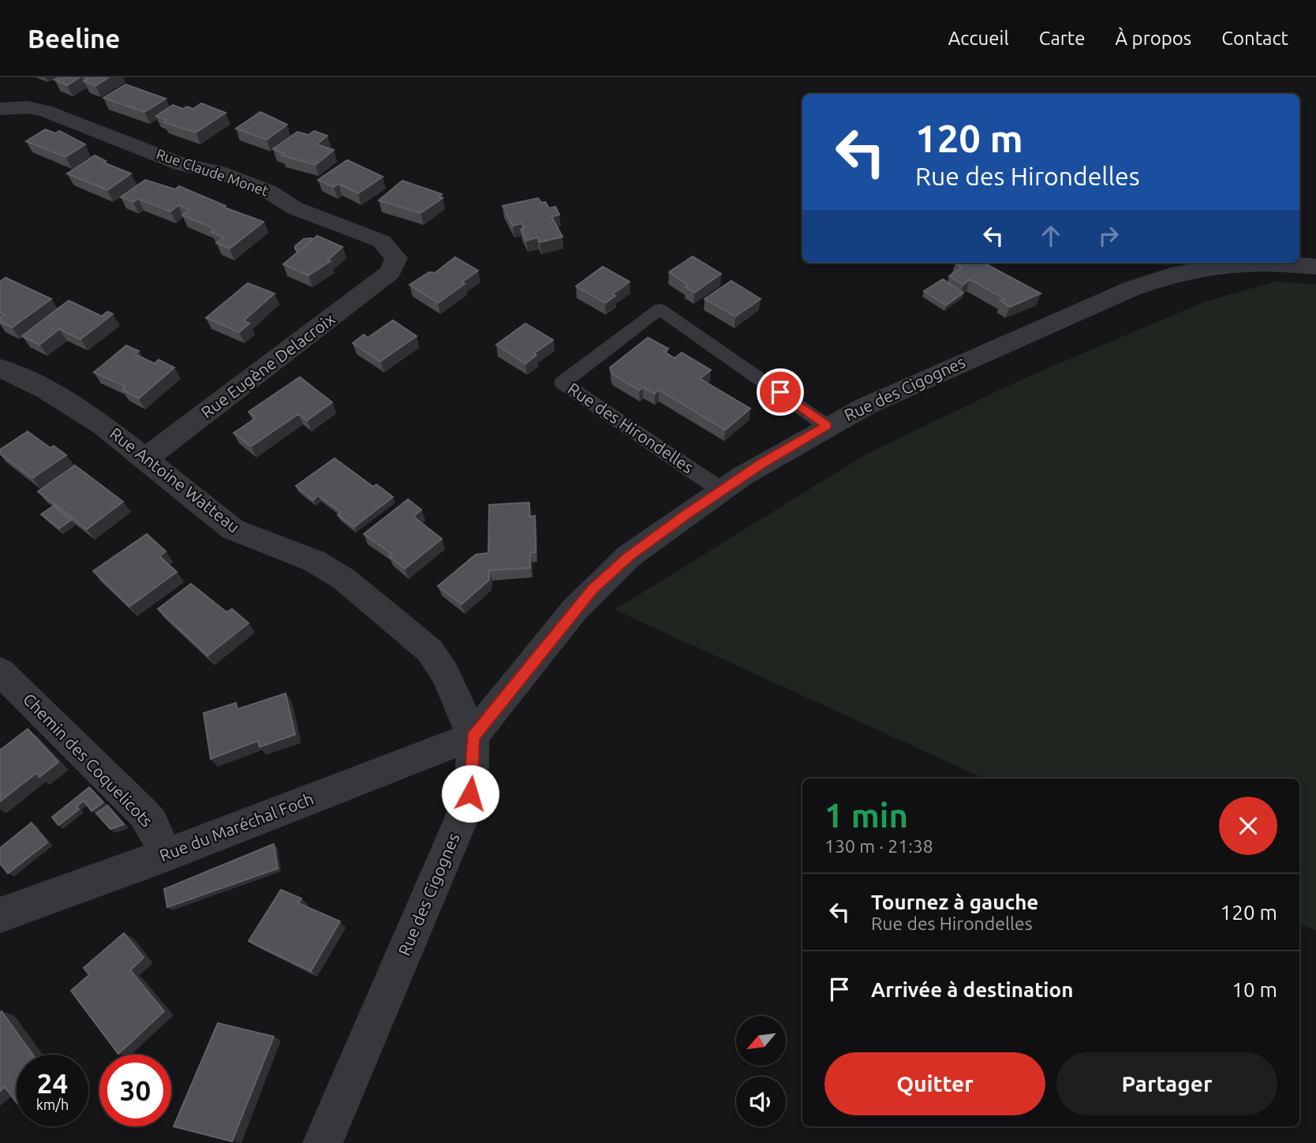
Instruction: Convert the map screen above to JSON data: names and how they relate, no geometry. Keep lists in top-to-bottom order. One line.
{"streets":{"street":["Rue Claude Monet","Rue Eugène Delacroix","Rue des Cigognes","Rue Antoine Watteau","Chemin des Coquelicots","Rue du Maréchal Foch"],"lane":["Rue des Hirondelles"]},"crossings":[["Rue Claude Monet","Rue Eugène Delacroix"],["Rue Eugène Delacroix","Rue Antoine Watteau"],["Rue des Cigognes","Rue des Hirondelles"],["Rue des Cigognes","Rue Antoine Watteau"],["Rue des Cigognes","Rue du Maréchal Foch"],["Rue Antoine Watteau","Rue du Maréchal Foch"],["Chemin des Coquelicots","Rue du Maréchal Foch"]],"north":"bottom left","page":{"header":"Beeline","nav":["Accueil","Carte","À propos","Contact"],"turn":["120 m","Rue des Hirondelles"],"heading":["1 min","130 m · 21:38"],"list":[{"name":"Tournez à gauche","note":"Rue des Hirondelles","value":"120 m"},{"name":"Arrivée à destination","value":"10 m"}],"buttons":["Quitter","Partager"],"speed":"24 km/h","limit":"30"}}
